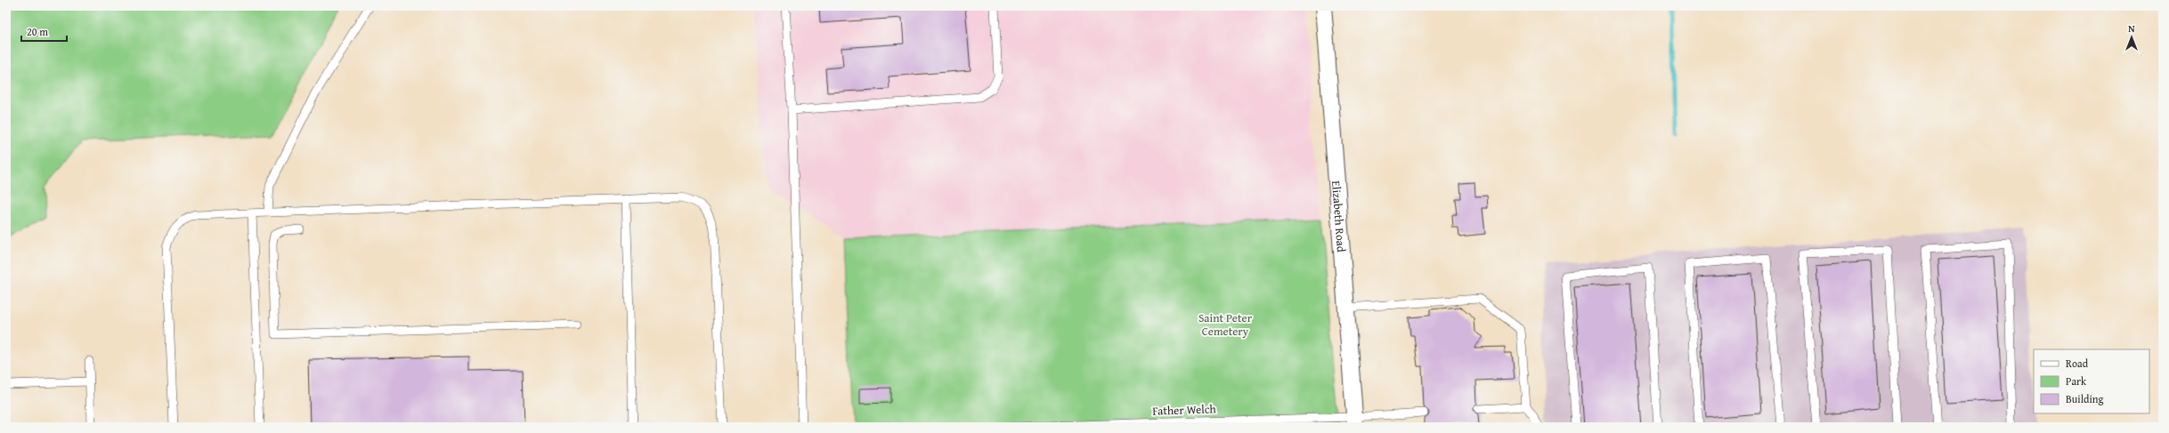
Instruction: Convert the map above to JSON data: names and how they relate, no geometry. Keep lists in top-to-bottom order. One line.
{"streets":{"street":["Elizabeth Road"],"lane":["Father Welch"]},"crossings":[["Elizabeth Road","Father Welch"]],"parks":["Saint Peter Cemetery"],"legend":["Road","Park","Building"],"scale_bar":"20 m","north":"top"}
